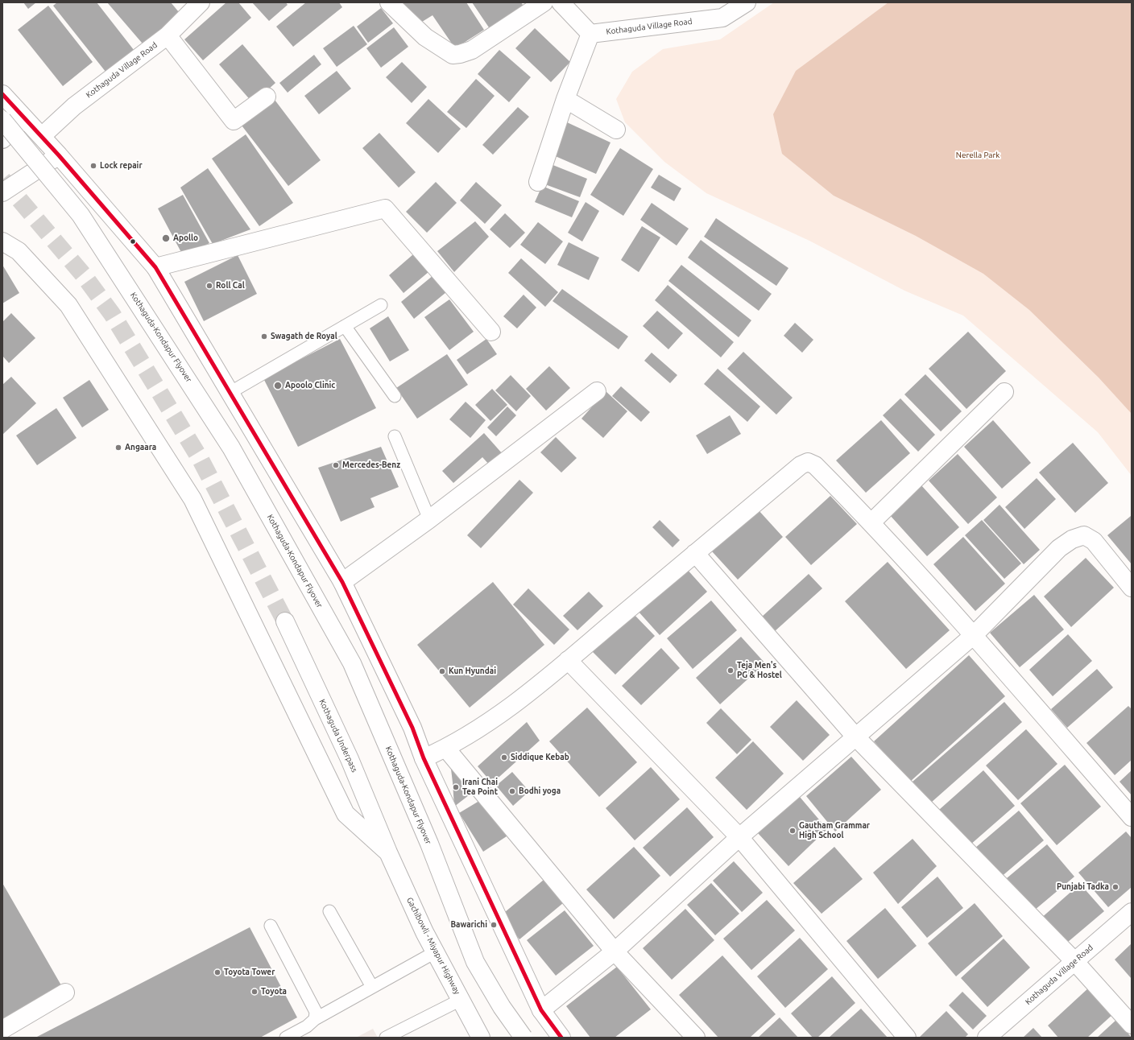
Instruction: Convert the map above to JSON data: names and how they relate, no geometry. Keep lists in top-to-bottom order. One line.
{"streets":{"street":["Kothaguda Village Road","Kothaguda-Kondapur Flyover","Kothaguda Underpass","Gachibowli - Miyapur Highway"]},"crossings":[["Kothaguda Underpass","Gachibowli - Miyapur Highway"]],"parks":["Nerella Park"],"places":["Lock repair","Apollo","Roll Cal","Swagath de Royal","Apoolo Clinic","Angaara","Mercedes-Benz","Teja Men's PG & Hostel","Kun Hyundai","Siddique Kebab","Irani Chai Tea Point","Bodhi yoga","Gautham Grammar High School","Punjabi Tadka","Bawarichi","Toyota Tower","Toyota"]}
